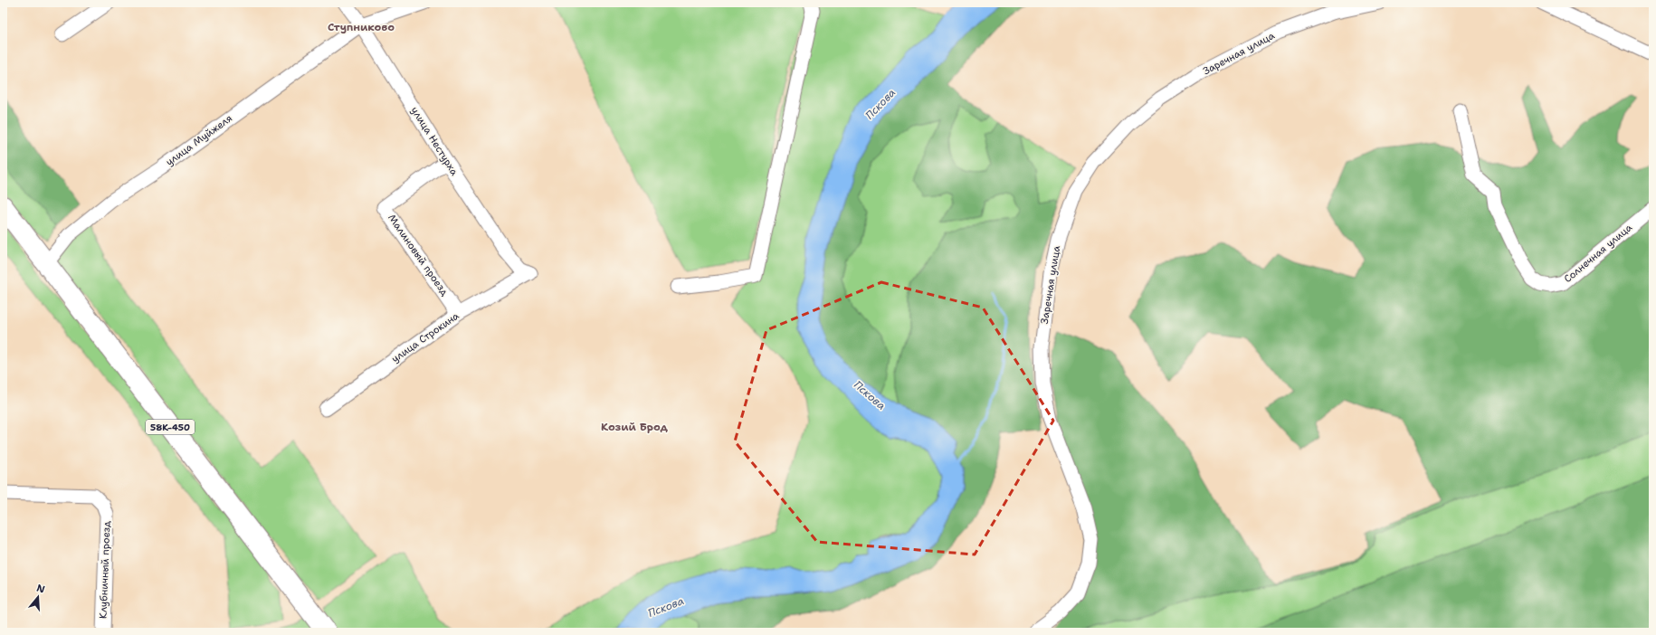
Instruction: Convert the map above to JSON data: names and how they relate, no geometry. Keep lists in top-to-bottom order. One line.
{"streets":{"highway":["58К-450"],"street":["Заречная улица","улица Муйжеля","улица Нестурха","Солнечная улица","Малиновый проезд","улица Строкина","Клубничный проезд"]},"crossings":[["улица Муйжеля","улица Нестурха"],["улица Муйжеля","58К-450"],["улица Нестурха","Малиновый проезд"],["улица Нестурха","улица Строкина"],["Малиновый проезд","улица Строкина"]],"districts":["Ступниково","Козий Брод"],"water":["Пскова"],"north":"top"}
